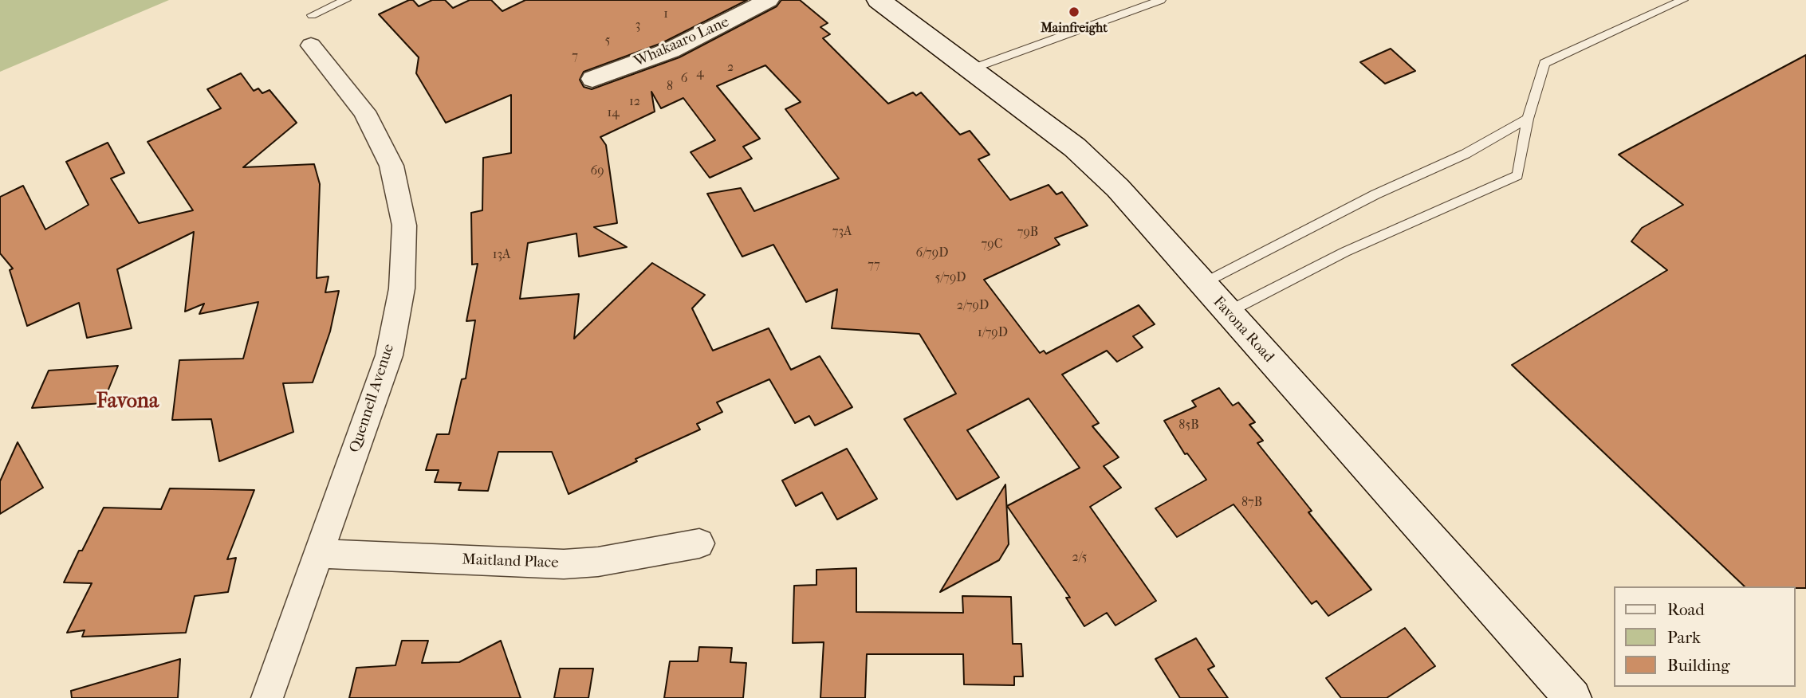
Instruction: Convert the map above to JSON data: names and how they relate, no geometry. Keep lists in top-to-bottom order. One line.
{"streets":{"main road":["Favona Road"],"street":["Whakaaro Lane","Quennell Avenue","Maitland Place"]},"crossings":[["Quennell Avenue","Maitland Place"]],"districts":["Favona"],"places":["Mainfreight"],"house_numbers":["1","3","5","7","2","4","6","8","12","14","69","73A","79B","79C","6/79D","13A","77","5/79D","2/79D","1/79D","85B","87B","2/5"],"legend":["Road","Park","Building"]}
